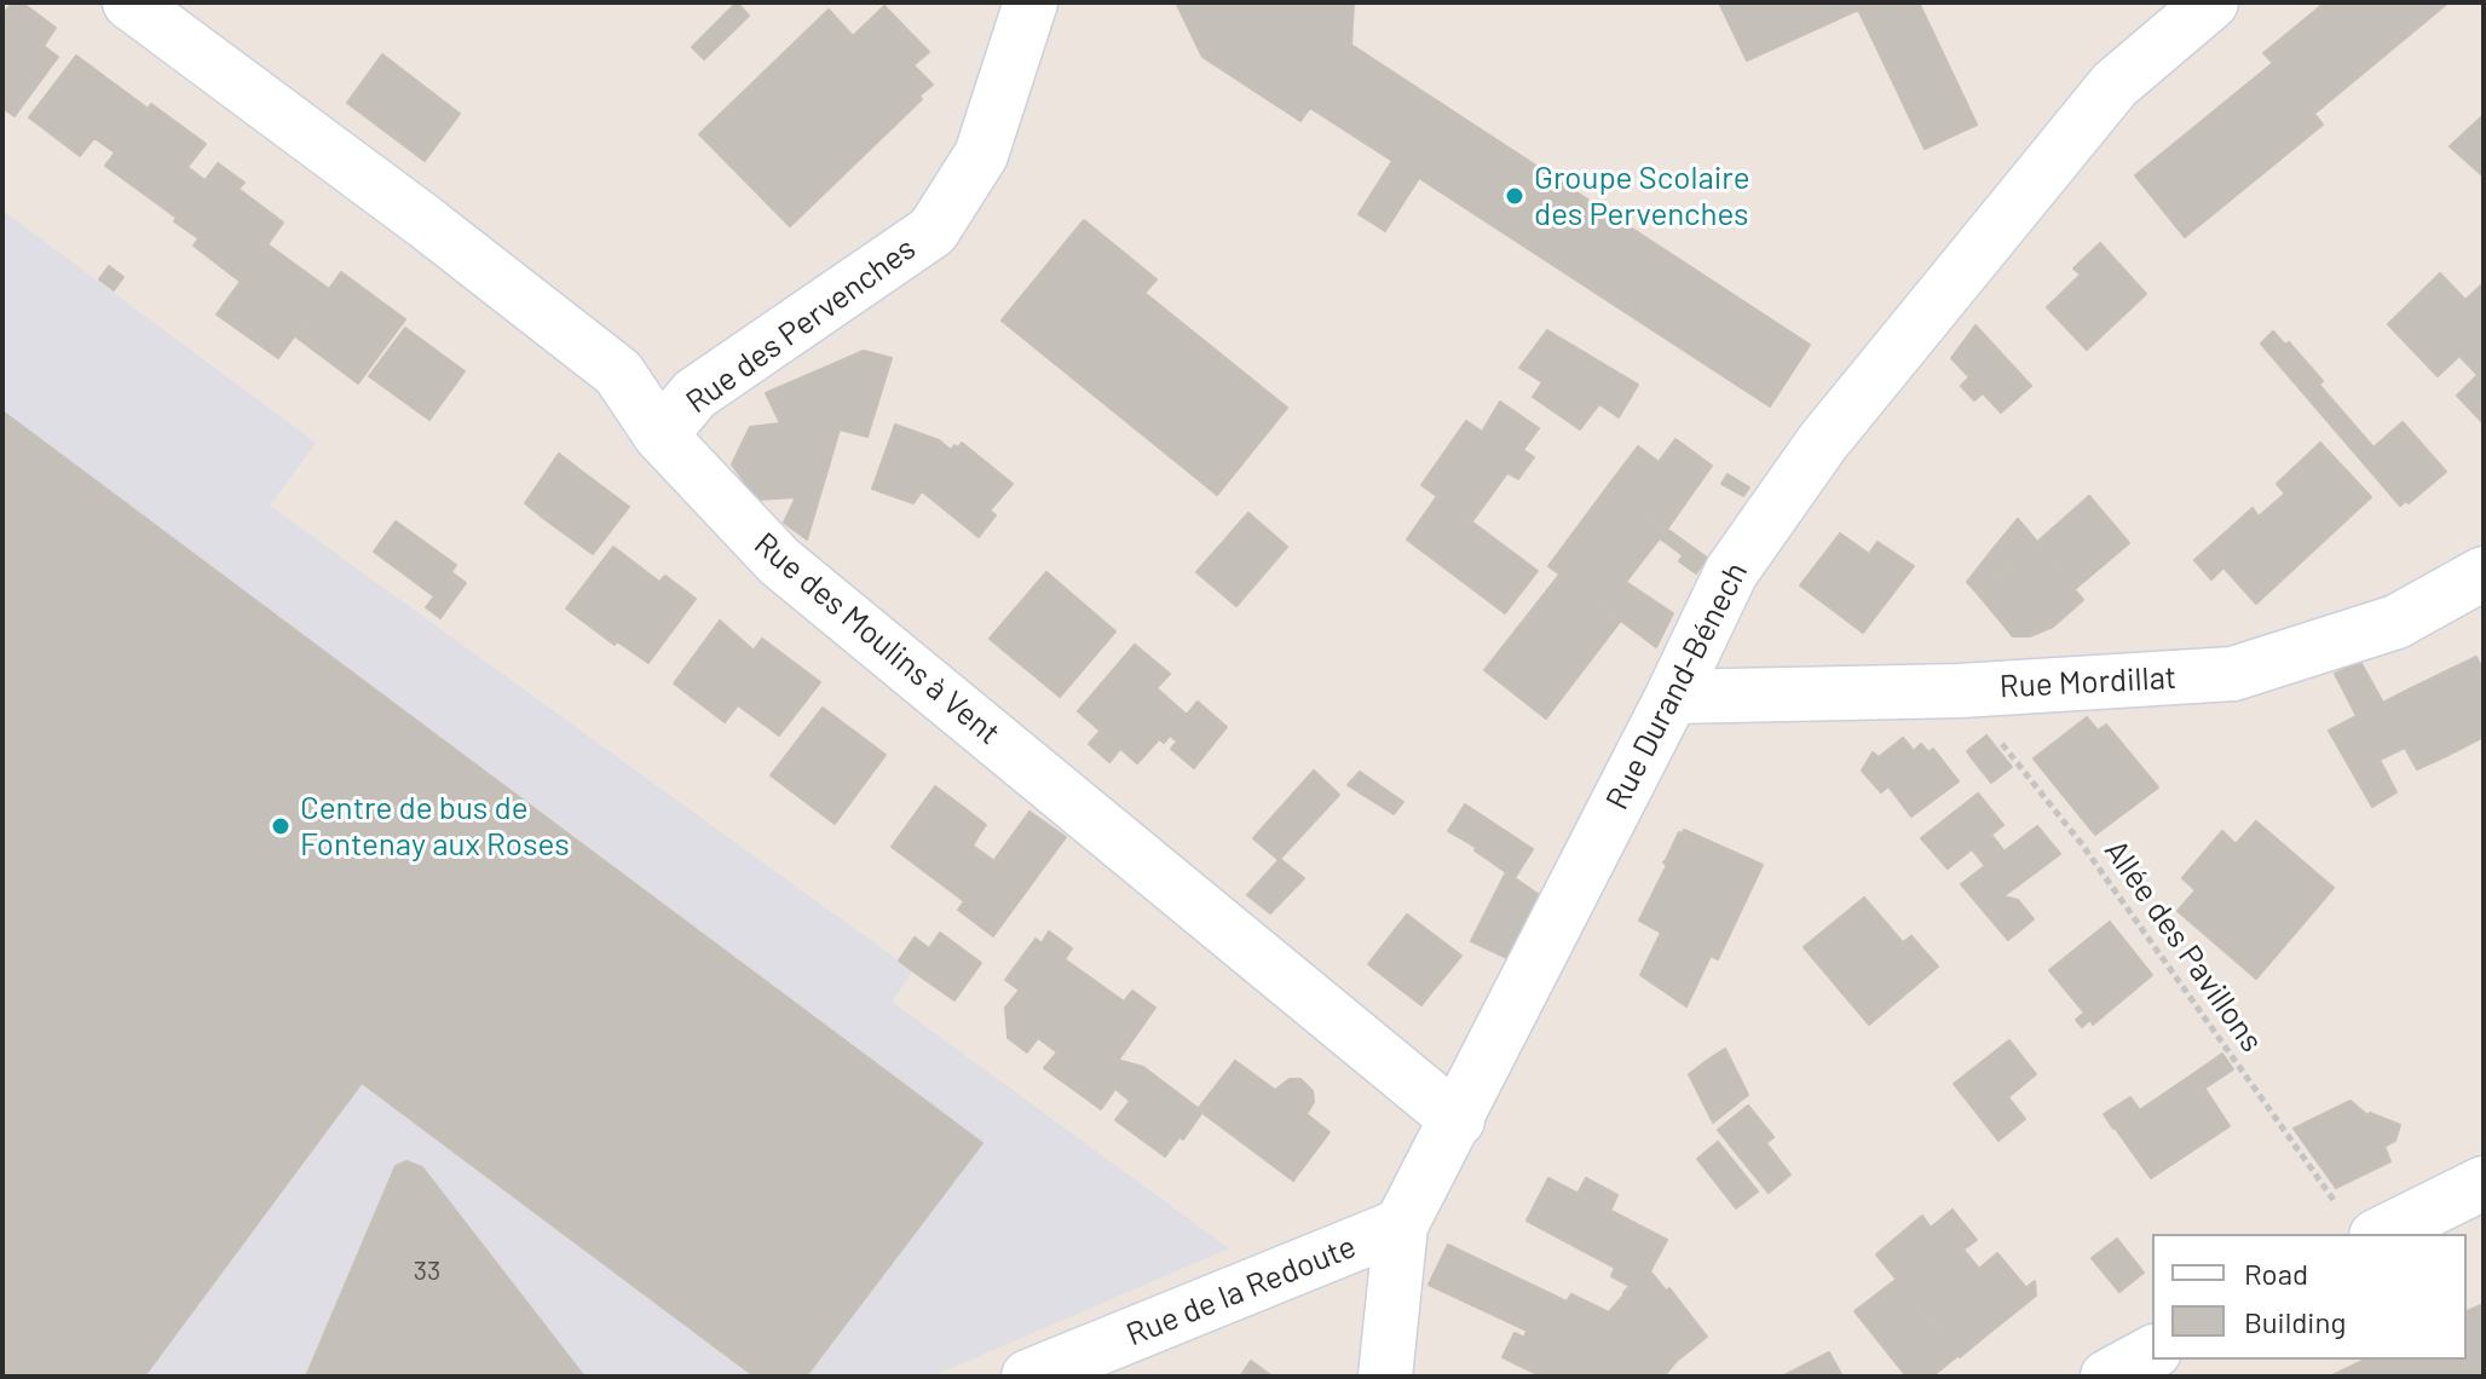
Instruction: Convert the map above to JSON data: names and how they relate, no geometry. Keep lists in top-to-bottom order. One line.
{"streets":{"street":["Rue des Pervenches","Rue des Moulins à Vent","Rue Mordillat","Rue Durand-Bénech","Rue de la Redoute"],"path":["Allée des Pavillons"]},"crossings":[["Rue des Pervenches","Rue des Moulins à Vent"],["Rue des Moulins à Vent","Rue Durand-Bénech"],["Rue Mordillat","Rue Durand-Bénech"],["Rue Mordillat","Allée des Pavillons"],["Rue Durand-Bénech","Rue de la Redoute"]],"places":["Groupe Scolaire des Pervenches","Centre de bus de Fontenay aux Roses"],"house_numbers":["33"],"legend":["Road","Building"]}
